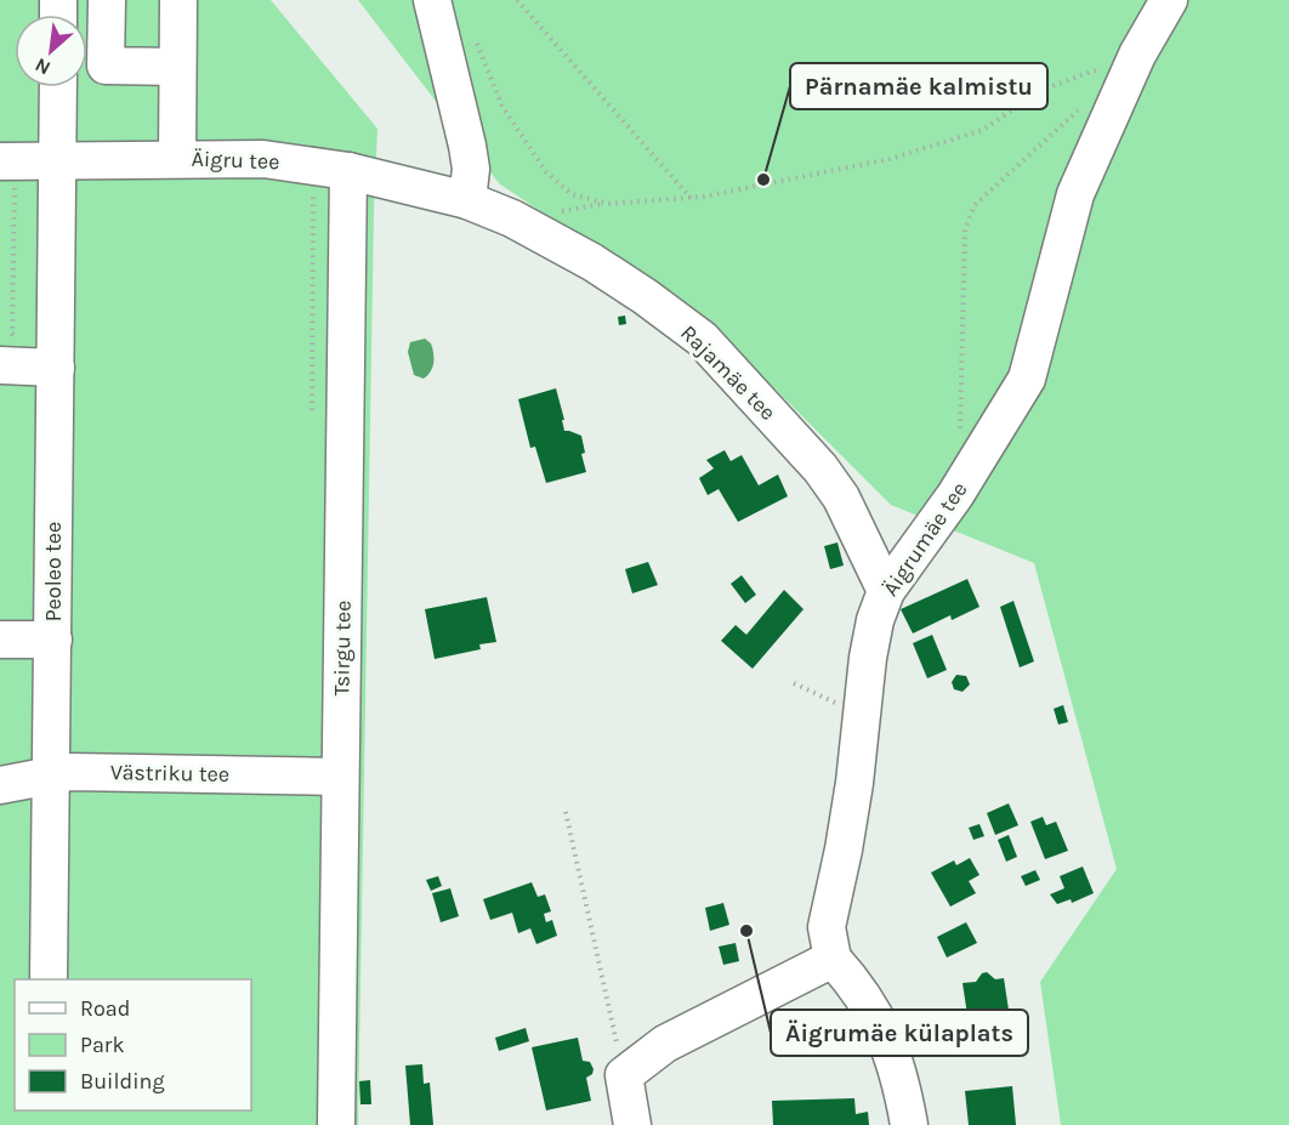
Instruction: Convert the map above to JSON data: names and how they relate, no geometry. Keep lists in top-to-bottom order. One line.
{"streets":{"street":["Äigru tee","Rajamäe tee","Äigrumäe tee","Peoleo tee","Tsirgu tee","Västriku tee"]},"crossings":[["Äigru tee","Rajamäe tee"],["Äigru tee","Peoleo tee"],["Äigru tee","Tsirgu tee"],["Rajamäe tee","Äigrumäe tee"],["Peoleo tee","Västriku tee"],["Tsirgu tee","Västriku tee"]],"places":["Pärnamäe kalmistu","Äigrumäe külaplats"],"legend":["Road","Park","Building"],"north":"bottom left"}
